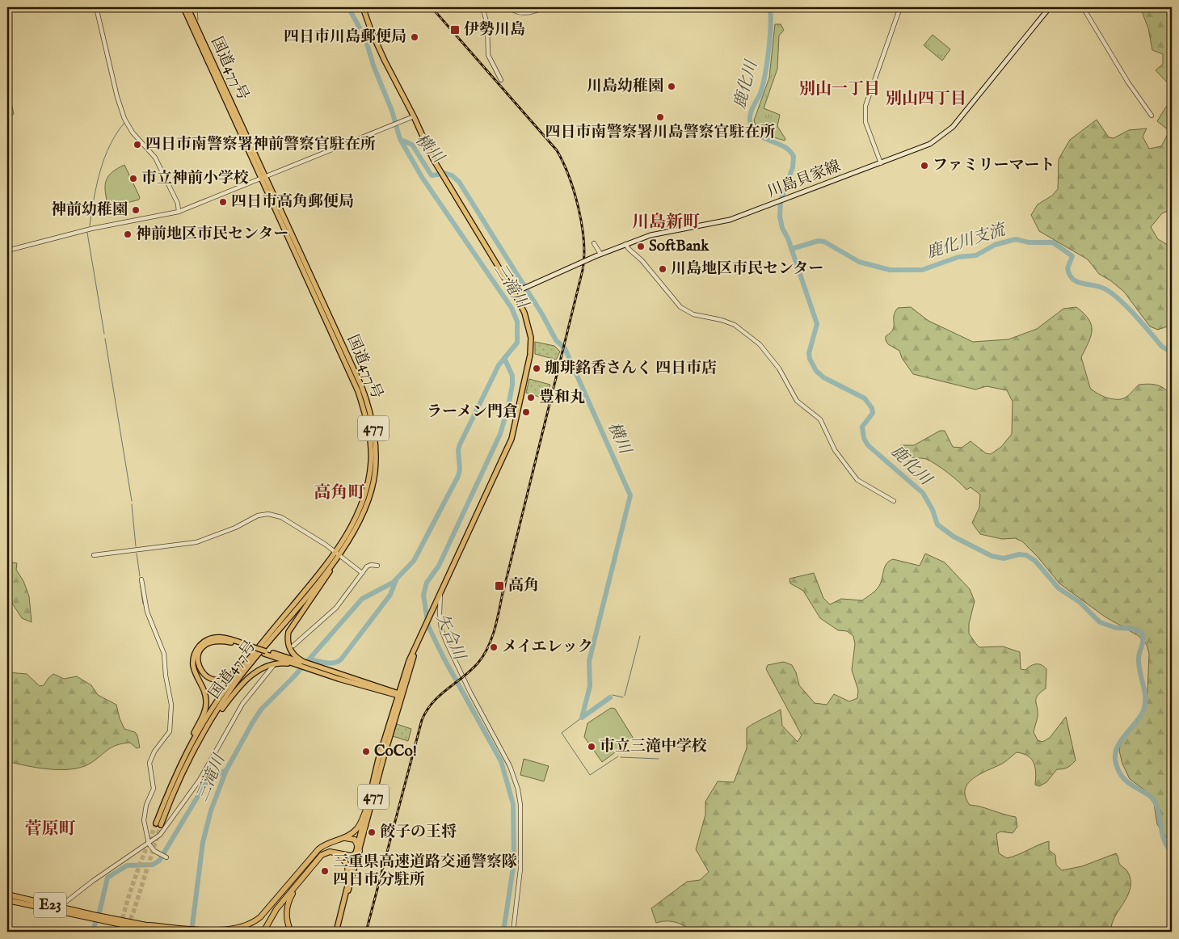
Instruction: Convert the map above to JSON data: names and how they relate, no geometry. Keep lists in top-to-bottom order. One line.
{"streets":{"highway":["国道477号","477","E23"],"main road":["川島貝家線"]},"crossings":[["国道477号","477"],["川島貝家線","477"]],"districts":["別山一丁目","別山四丁目","川島新町","高角町","菅原町"],"water":["鹿化川","横川","鹿化川支流","三滝川","矢合川"],"places":{"transit":["伊勢川島","高角"],"other":["四日市川島郵便局","川島幼稚園","四日市南警察署川島警察官駐在所","四日市南警察署神前警察官駐在所","ファミリーマート","市立神前小学校","四日市高角郵便局","神前幼稚園","神前地区市民センター","SoftBank","川島地区市民センター","珈琲銘香さんく 四日市店","豊和丸","ラーメン門倉","メイエレック","市立三滝中学校","CoCo!","餃子の王将","三重県高速道路交通警察隊 四日市分駐所"]}}
